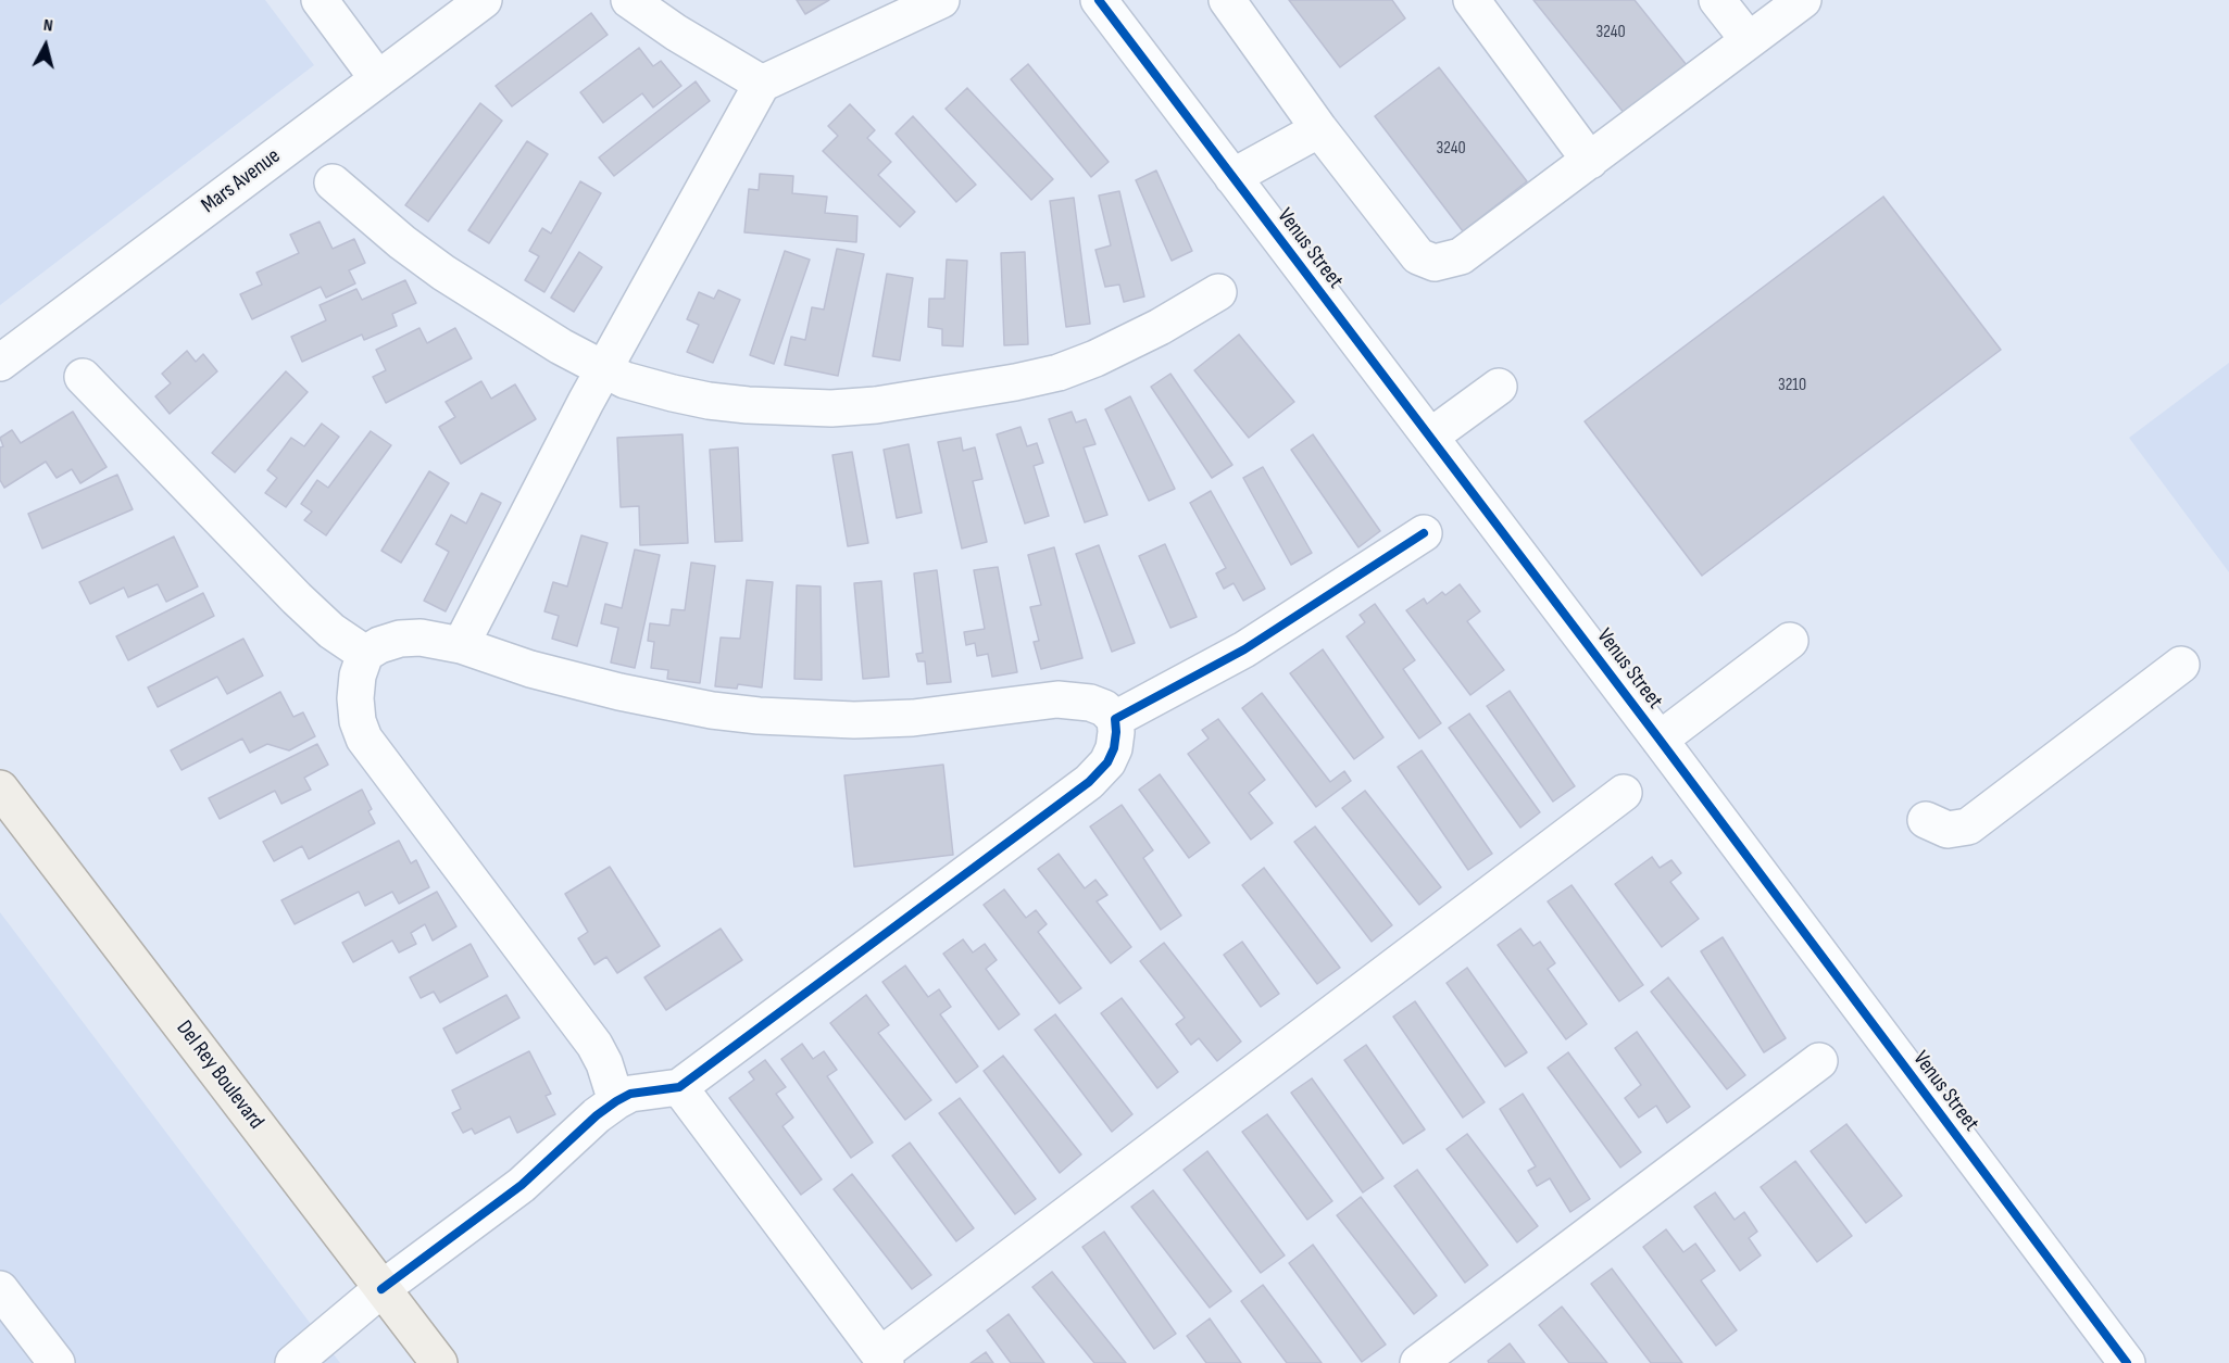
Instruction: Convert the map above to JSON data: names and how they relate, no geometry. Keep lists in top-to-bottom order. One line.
{"streets":{"main road":["Del Rey Boulevard"],"street":["Mars Avenue","Venus Street"]},"house_numbers":["3240","3240","3210"],"north":"top"}
